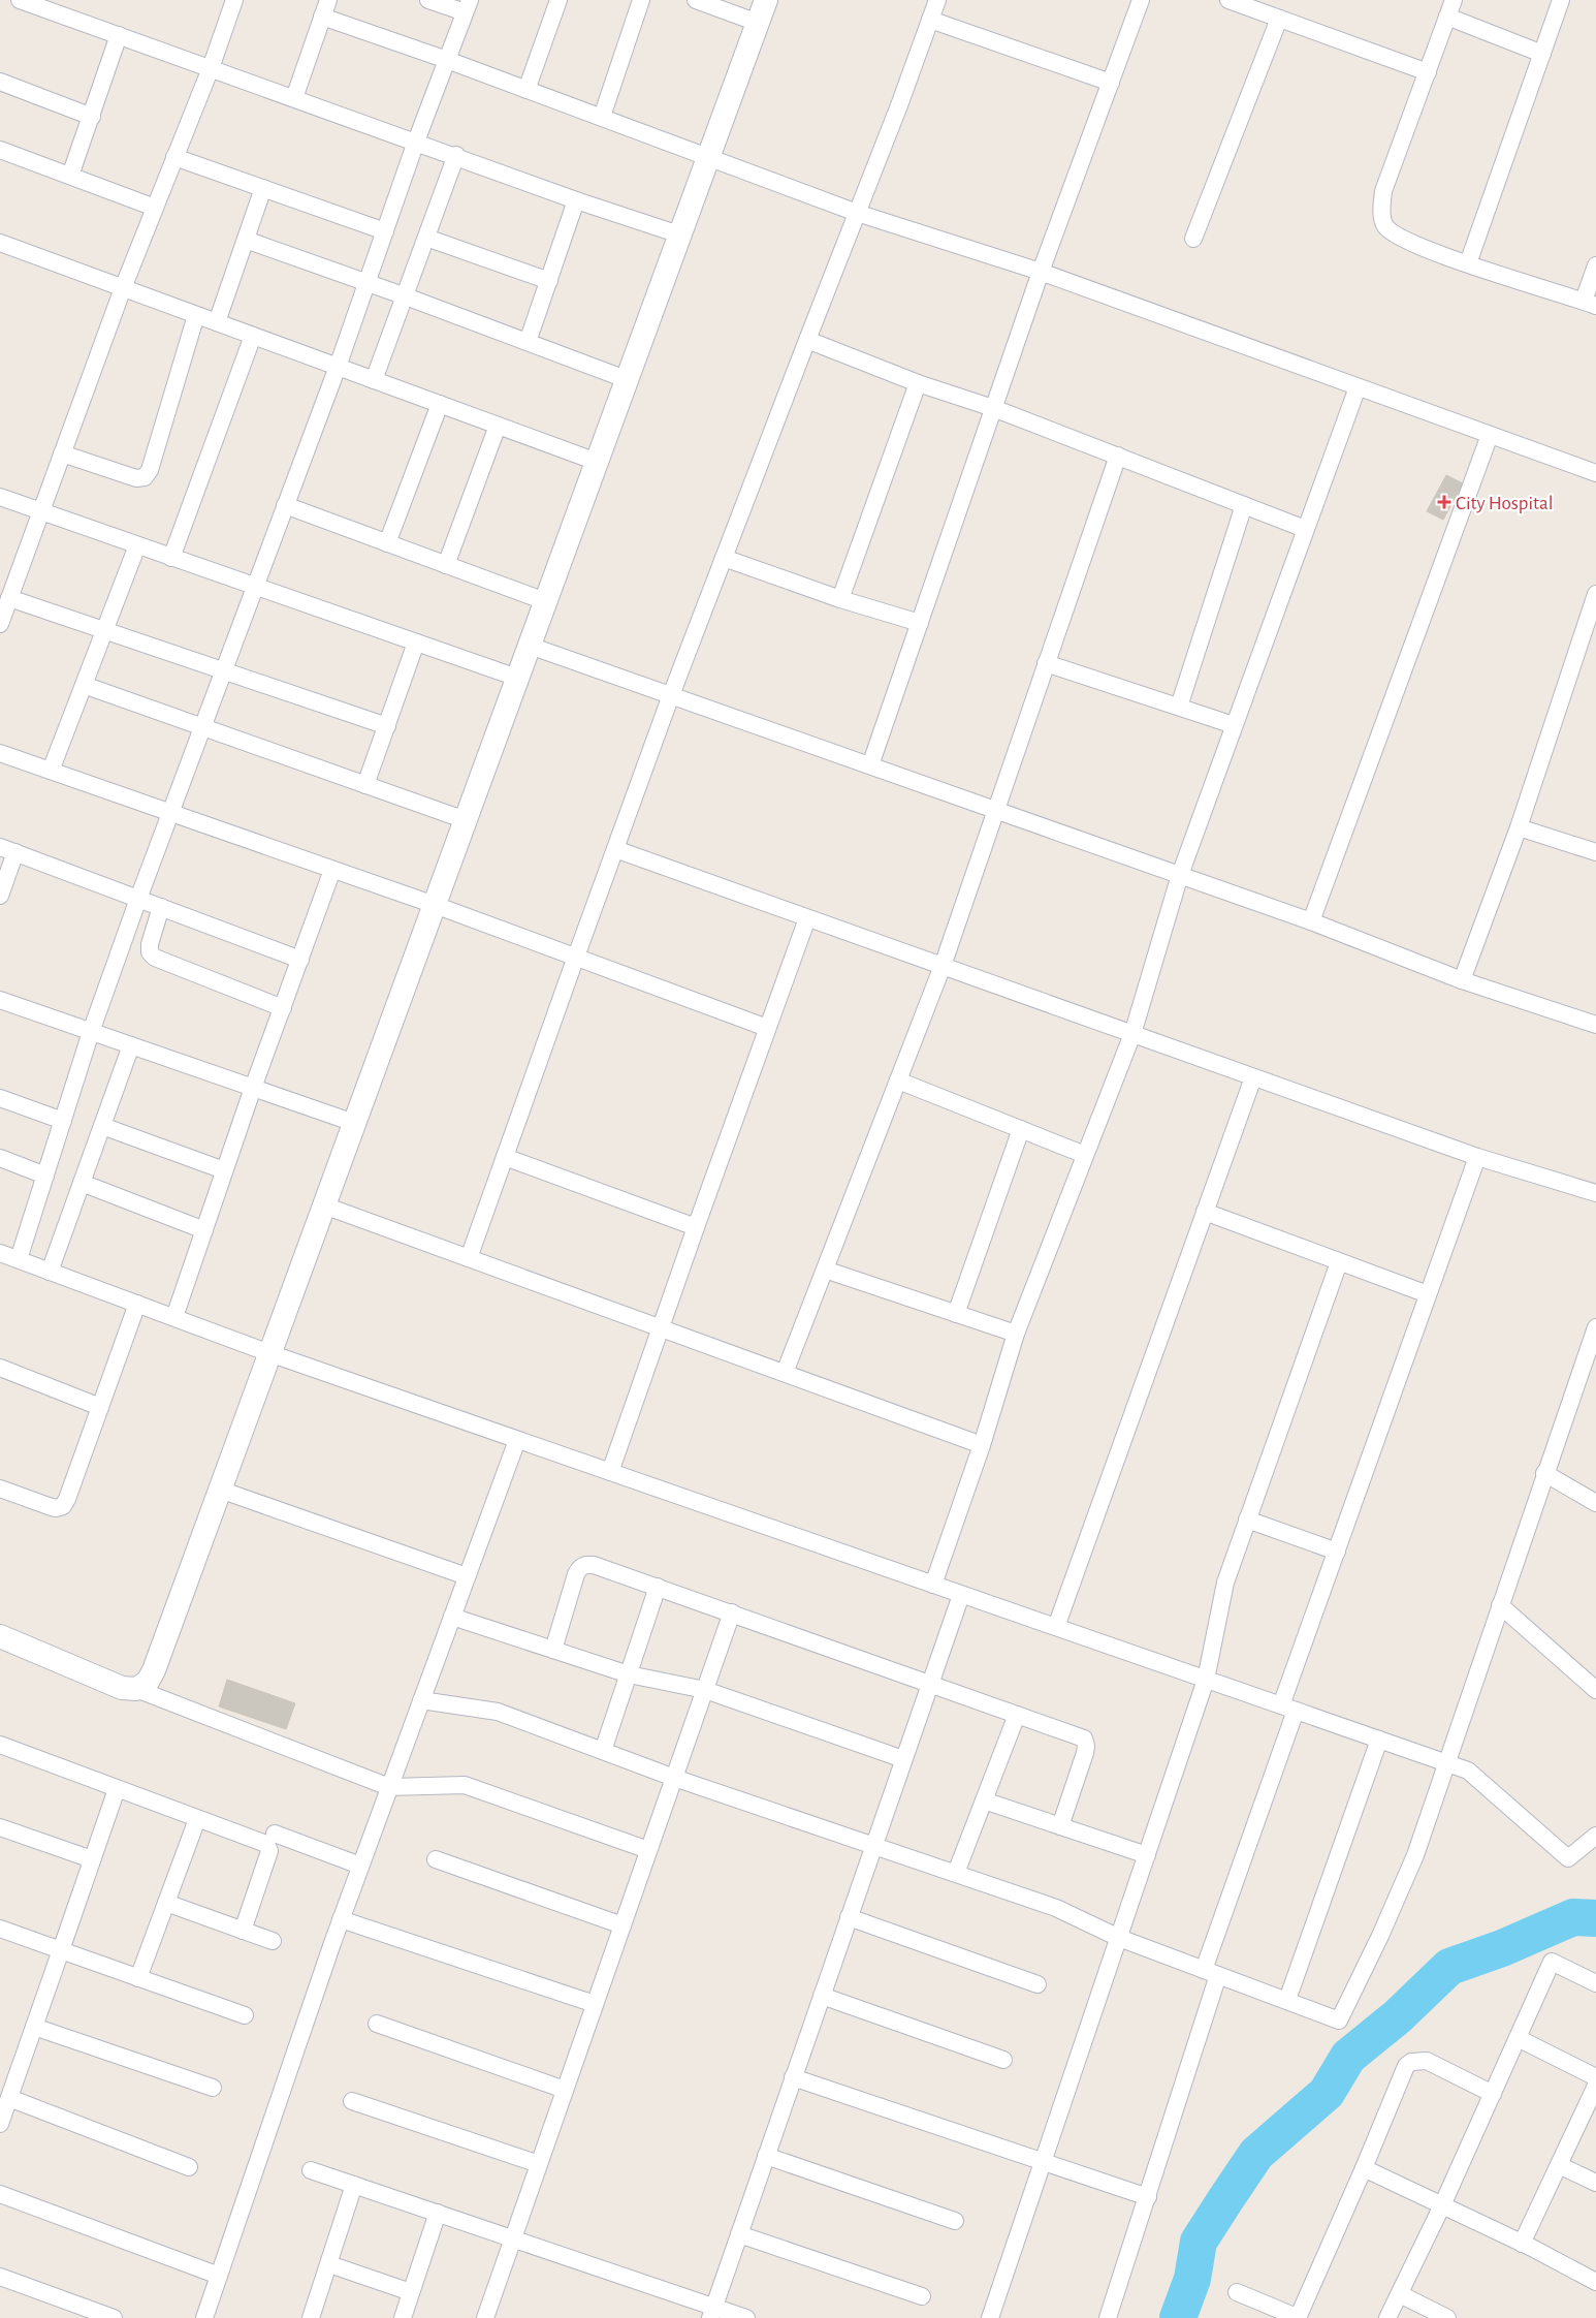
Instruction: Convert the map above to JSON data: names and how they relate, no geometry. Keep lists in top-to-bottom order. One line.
{"places":{"health":["City Hospital"]}}
